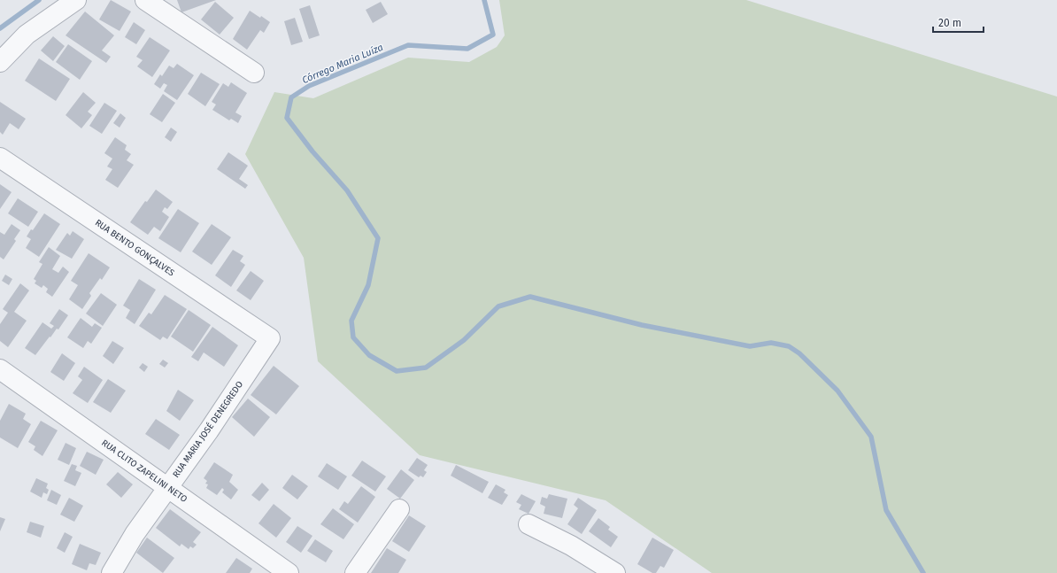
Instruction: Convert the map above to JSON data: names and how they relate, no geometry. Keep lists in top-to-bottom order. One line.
{"streets":{"street":["RUA BENTO GONÇALVES","RUA MARIA JOSÉ DENEGREDO","RUA CLITO ZAPELINI NETO"]},"crossings":[["RUA BENTO GONÇALVES","RUA MARIA JOSÉ DENEGREDO"],["RUA MARIA JOSÉ DENEGREDO","RUA CLITO ZAPELINI NETO"]],"water":["Córrego Maria Luíza"],"scale_bar":"20 m"}
